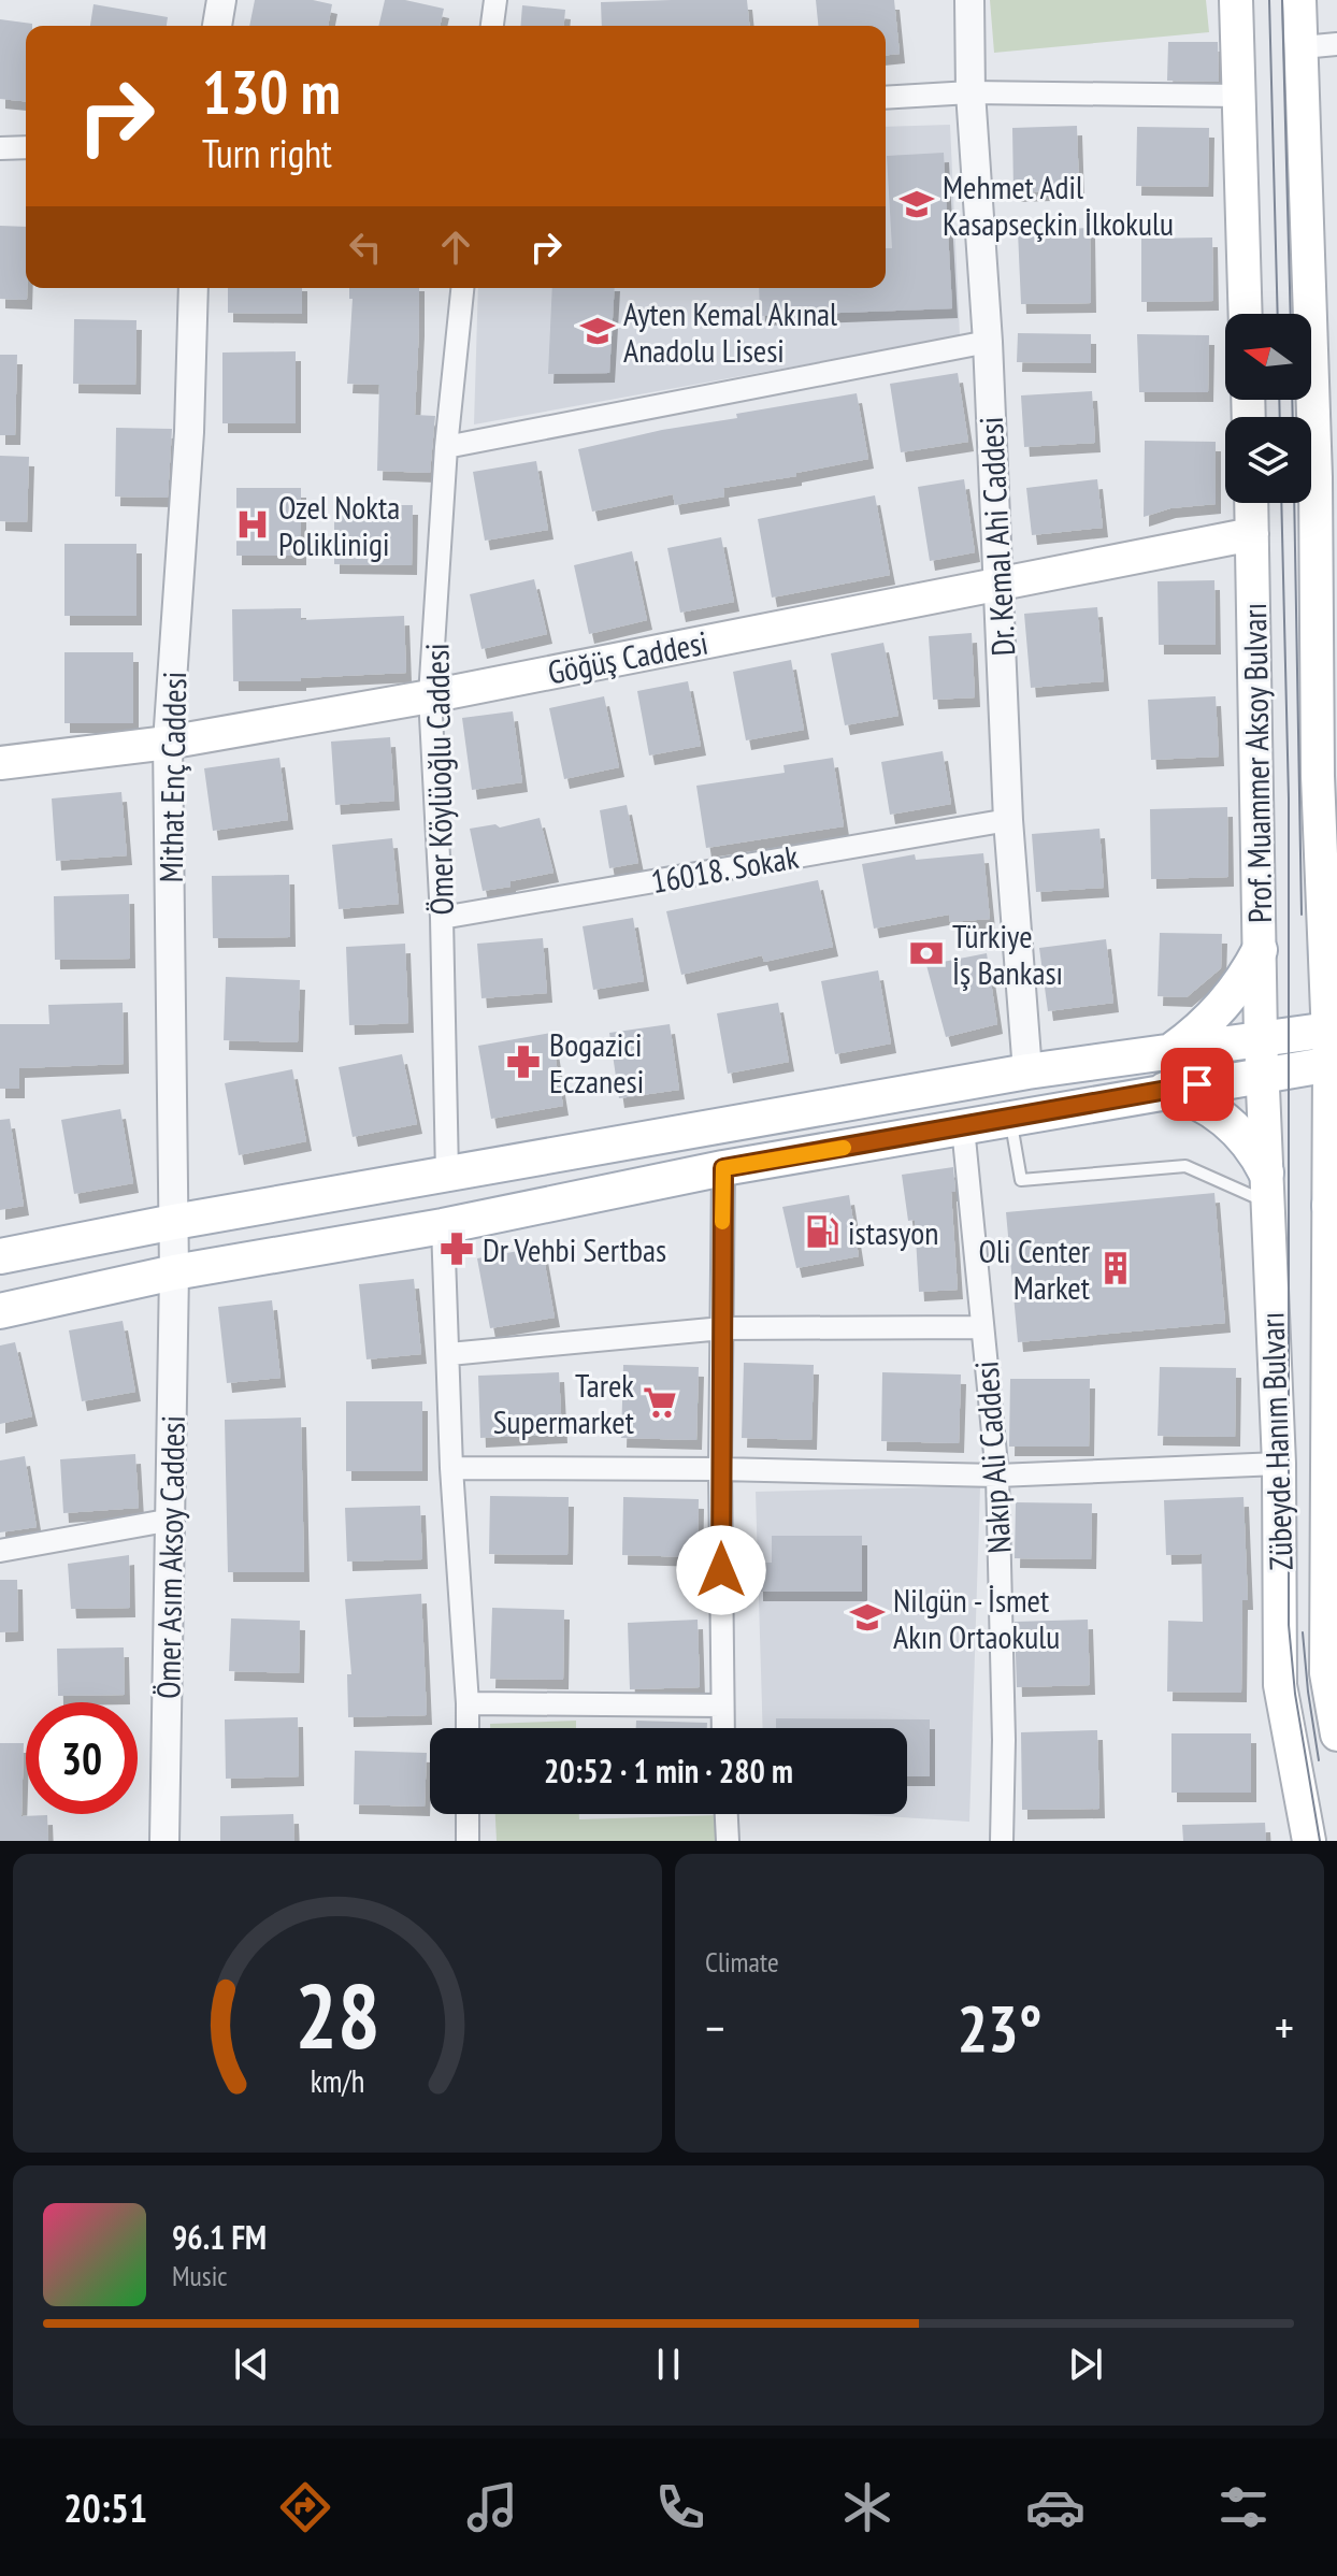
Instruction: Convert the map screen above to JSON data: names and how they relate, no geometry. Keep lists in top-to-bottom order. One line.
{"streets":{"main road":["Göğüş Caddesi","Prof. Muammer Aksoy Bulvarı","Zübeyde Hanım Bulvarı"],"street":["Dr. Kemal Ahi Caddesi","Mithat Enç Caddesi","Ömer Köylüoğlu Caddesi","16018. Sokak","Nakıp Ali Caddesi","Ömer Asım Aksoy Caddesi"]},"crossings":[["Dr. Kemal Ahi Caddesi","Göğüş Caddesi"],["Dr. Kemal Ahi Caddesi","16018. Sokak"],["Göğüş Caddesi","Prof. Muammer Aksoy Bulvarı"],["Göğüş Caddesi","Mithat Enç Caddesi"],["Göğüş Caddesi","Ömer Köylüoğlu Caddesi"],["Prof. Muammer Aksoy Bulvarı","Zübeyde Hanım Bulvarı"],["Mithat Enç Caddesi","Ömer Asım Aksoy Caddesi"],["Ömer Köylüoğlu Caddesi","16018. Sokak"]],"places":{"school or university":["Mehmet Adil Kasapseçkin İlkokulu","Ayten Kemal Akınal Anadolu Lisesi","Nilgün - İsmet Akın Ortaokulu"],"hospital":["Ozel Nokta Poliklinigi"],"bank":["Türkiye İş Bankası"],"pharmacy":["Bogazici Eczanesi","Dr Vehbi Sertbas"],"fuel station":["istasyon"],"building":["Oli Center Market"],"supermarket":["Tarek Supermarket"]},"north":"left","page":{"turn":["130 m","Turn right"],"limit":"30","trip":"20:52 · 1 min · 280 m","tile":"Climate","heat":["−","23°","+"],"song":["96.1 FM","Music"],"tabs":"20:51","gauge":["28","km/h"]}}
